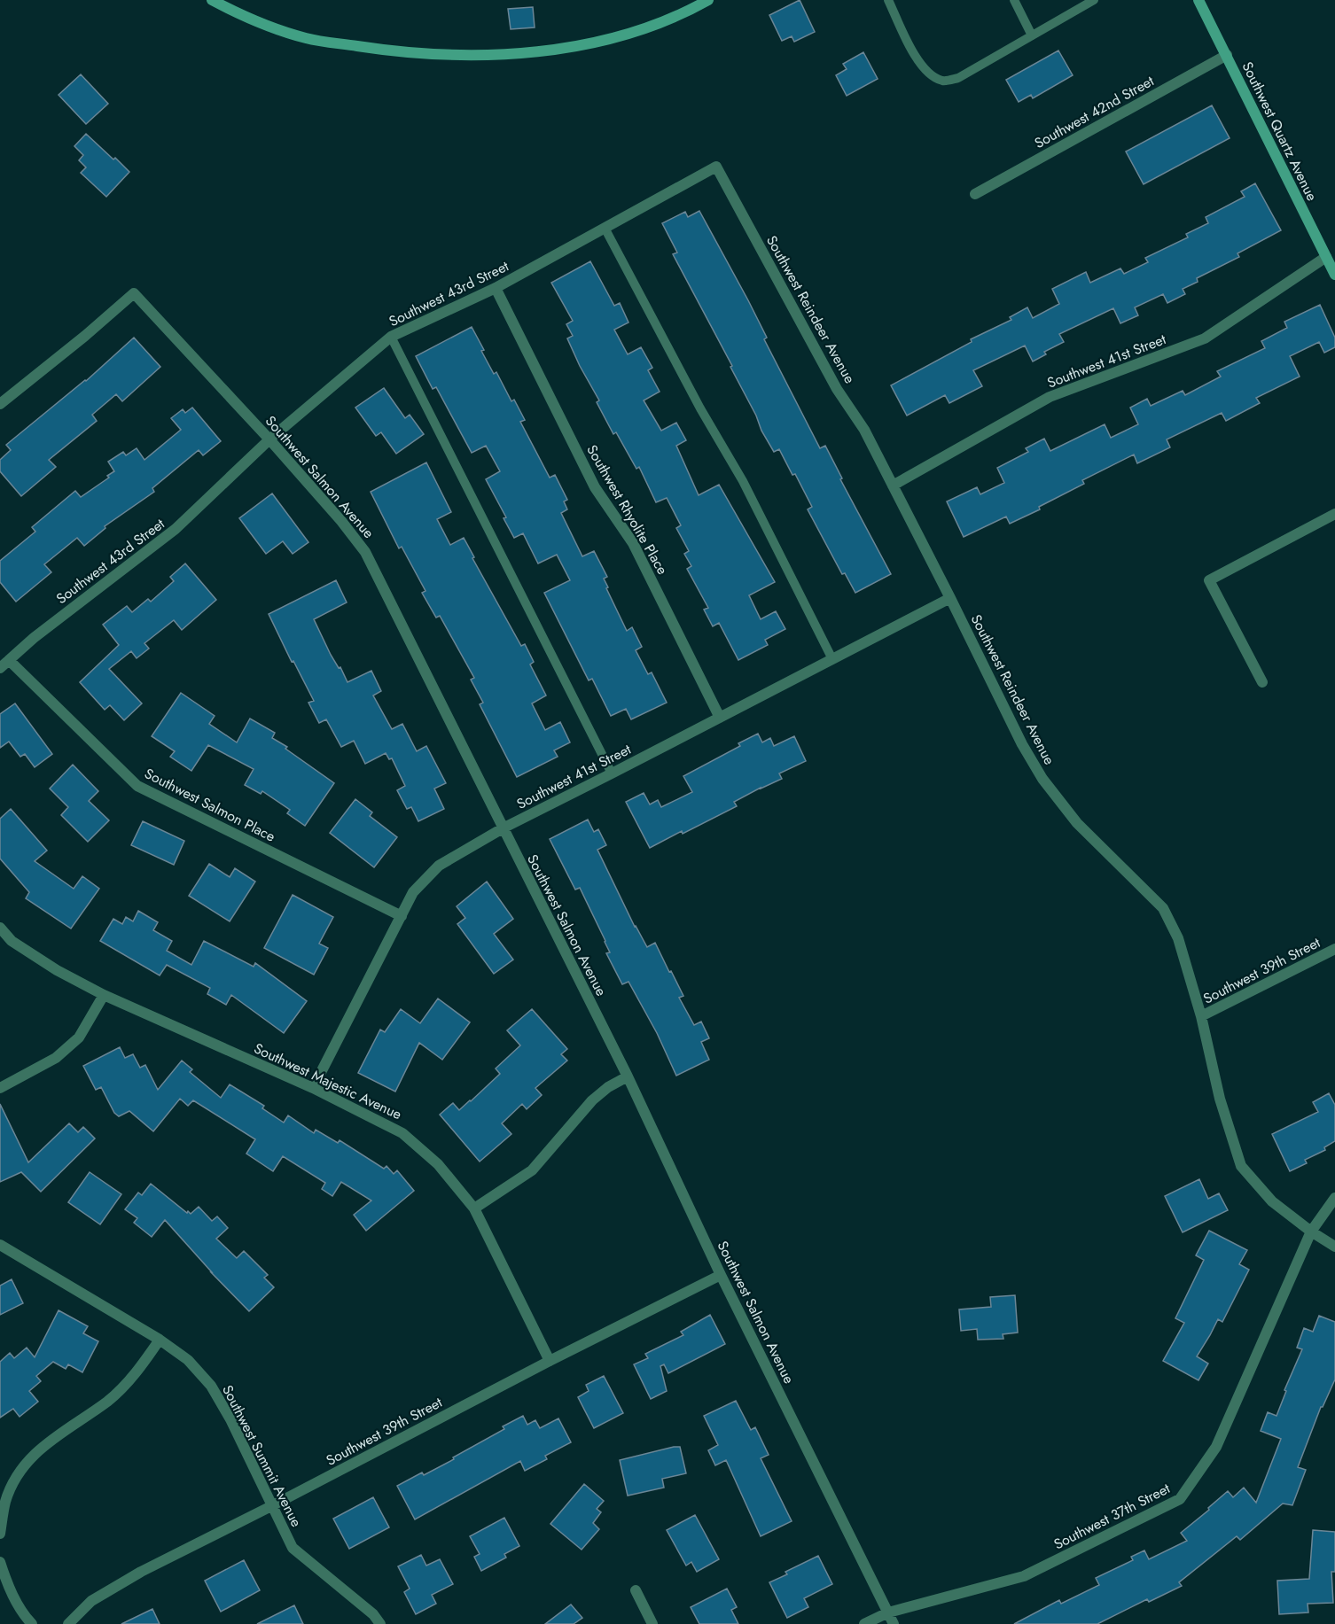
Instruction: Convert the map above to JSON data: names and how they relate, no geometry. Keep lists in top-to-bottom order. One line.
{"streets":{"main road":["Southwest Quartz Avenue"],"street":["Southwest 42nd Street","Southwest 43rd Street","Southwest Reindeer Avenue","Southwest 41st Street","Southwest Salmon Avenue","Southwest Rhyolite Place","Southwest Salmon Place","Southwest 39th Street","Southwest Majestic Avenue","Southwest Summit Avenue","Southwest 37th Street"]},"crossings":[["Southwest 42nd Street","Southwest Quartz Avenue"],["Southwest Quartz Avenue","Southwest 41st Street"],["Southwest 43rd Street","Southwest Reindeer Avenue"],["Southwest 43rd Street","Southwest Salmon Avenue"],["Southwest 43rd Street","Southwest Rhyolite Place"],["Southwest 43rd Street","Southwest Salmon Place"],["Southwest Reindeer Avenue","Southwest 41st Street"],["Southwest Reindeer Avenue","Southwest 39th Street"],["Southwest Reindeer Avenue","Southwest 37th Street"],["Southwest 41st Street","Southwest Salmon Avenue"],["Southwest 41st Street","Southwest Rhyolite Place"],["Southwest 41st Street","Southwest Salmon Place"],["Southwest 41st Street","Southwest Majestic Avenue"],["Southwest Salmon Avenue","Southwest 39th Street"],["Southwest Salmon Avenue","Southwest 37th Street"],["Southwest 39th Street","Southwest Majestic Avenue"],["Southwest 39th Street","Southwest Summit Avenue"]]}
